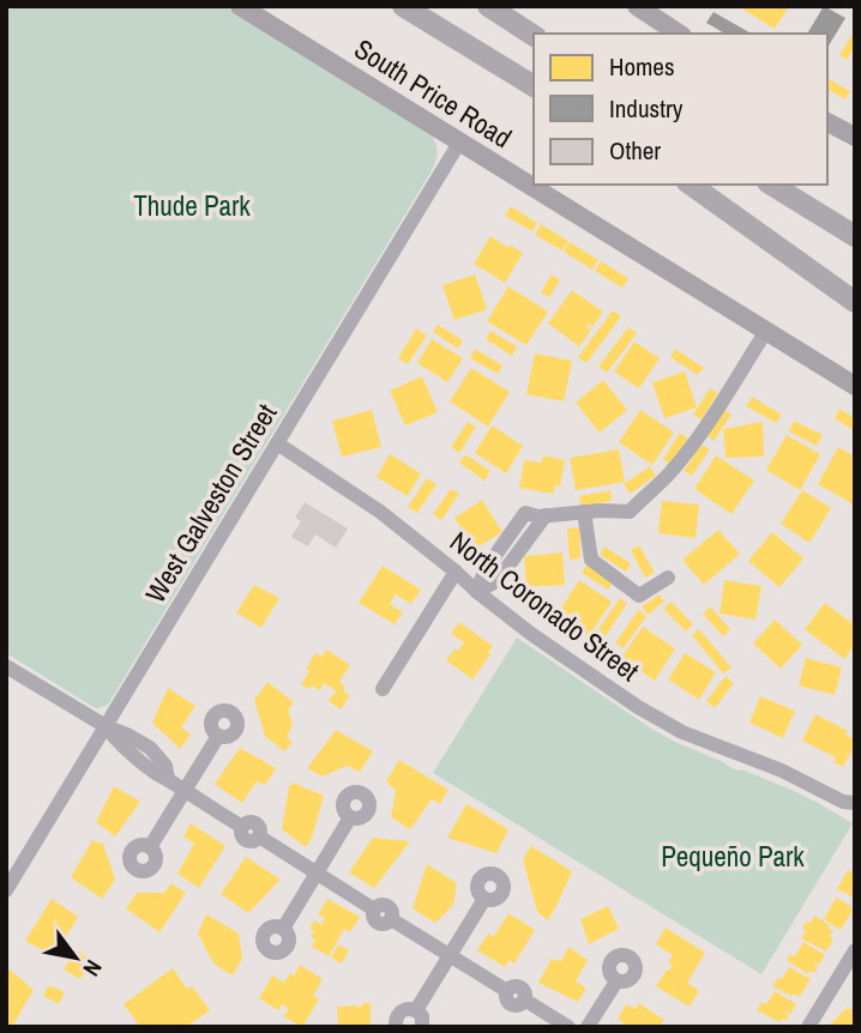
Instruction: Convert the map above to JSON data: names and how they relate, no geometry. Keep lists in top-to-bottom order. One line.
{"streets":{"main road":["South Price Road"],"street":["West Galveston Street","North Coronado Street"]},"crossings":[["South Price Road","West Galveston Street"],["West Galveston Street","North Coronado Street"]],"parks":["Thude Park","Pequeño Park"],"legend":["Homes","Industry","Other"],"north":"bottom right"}
